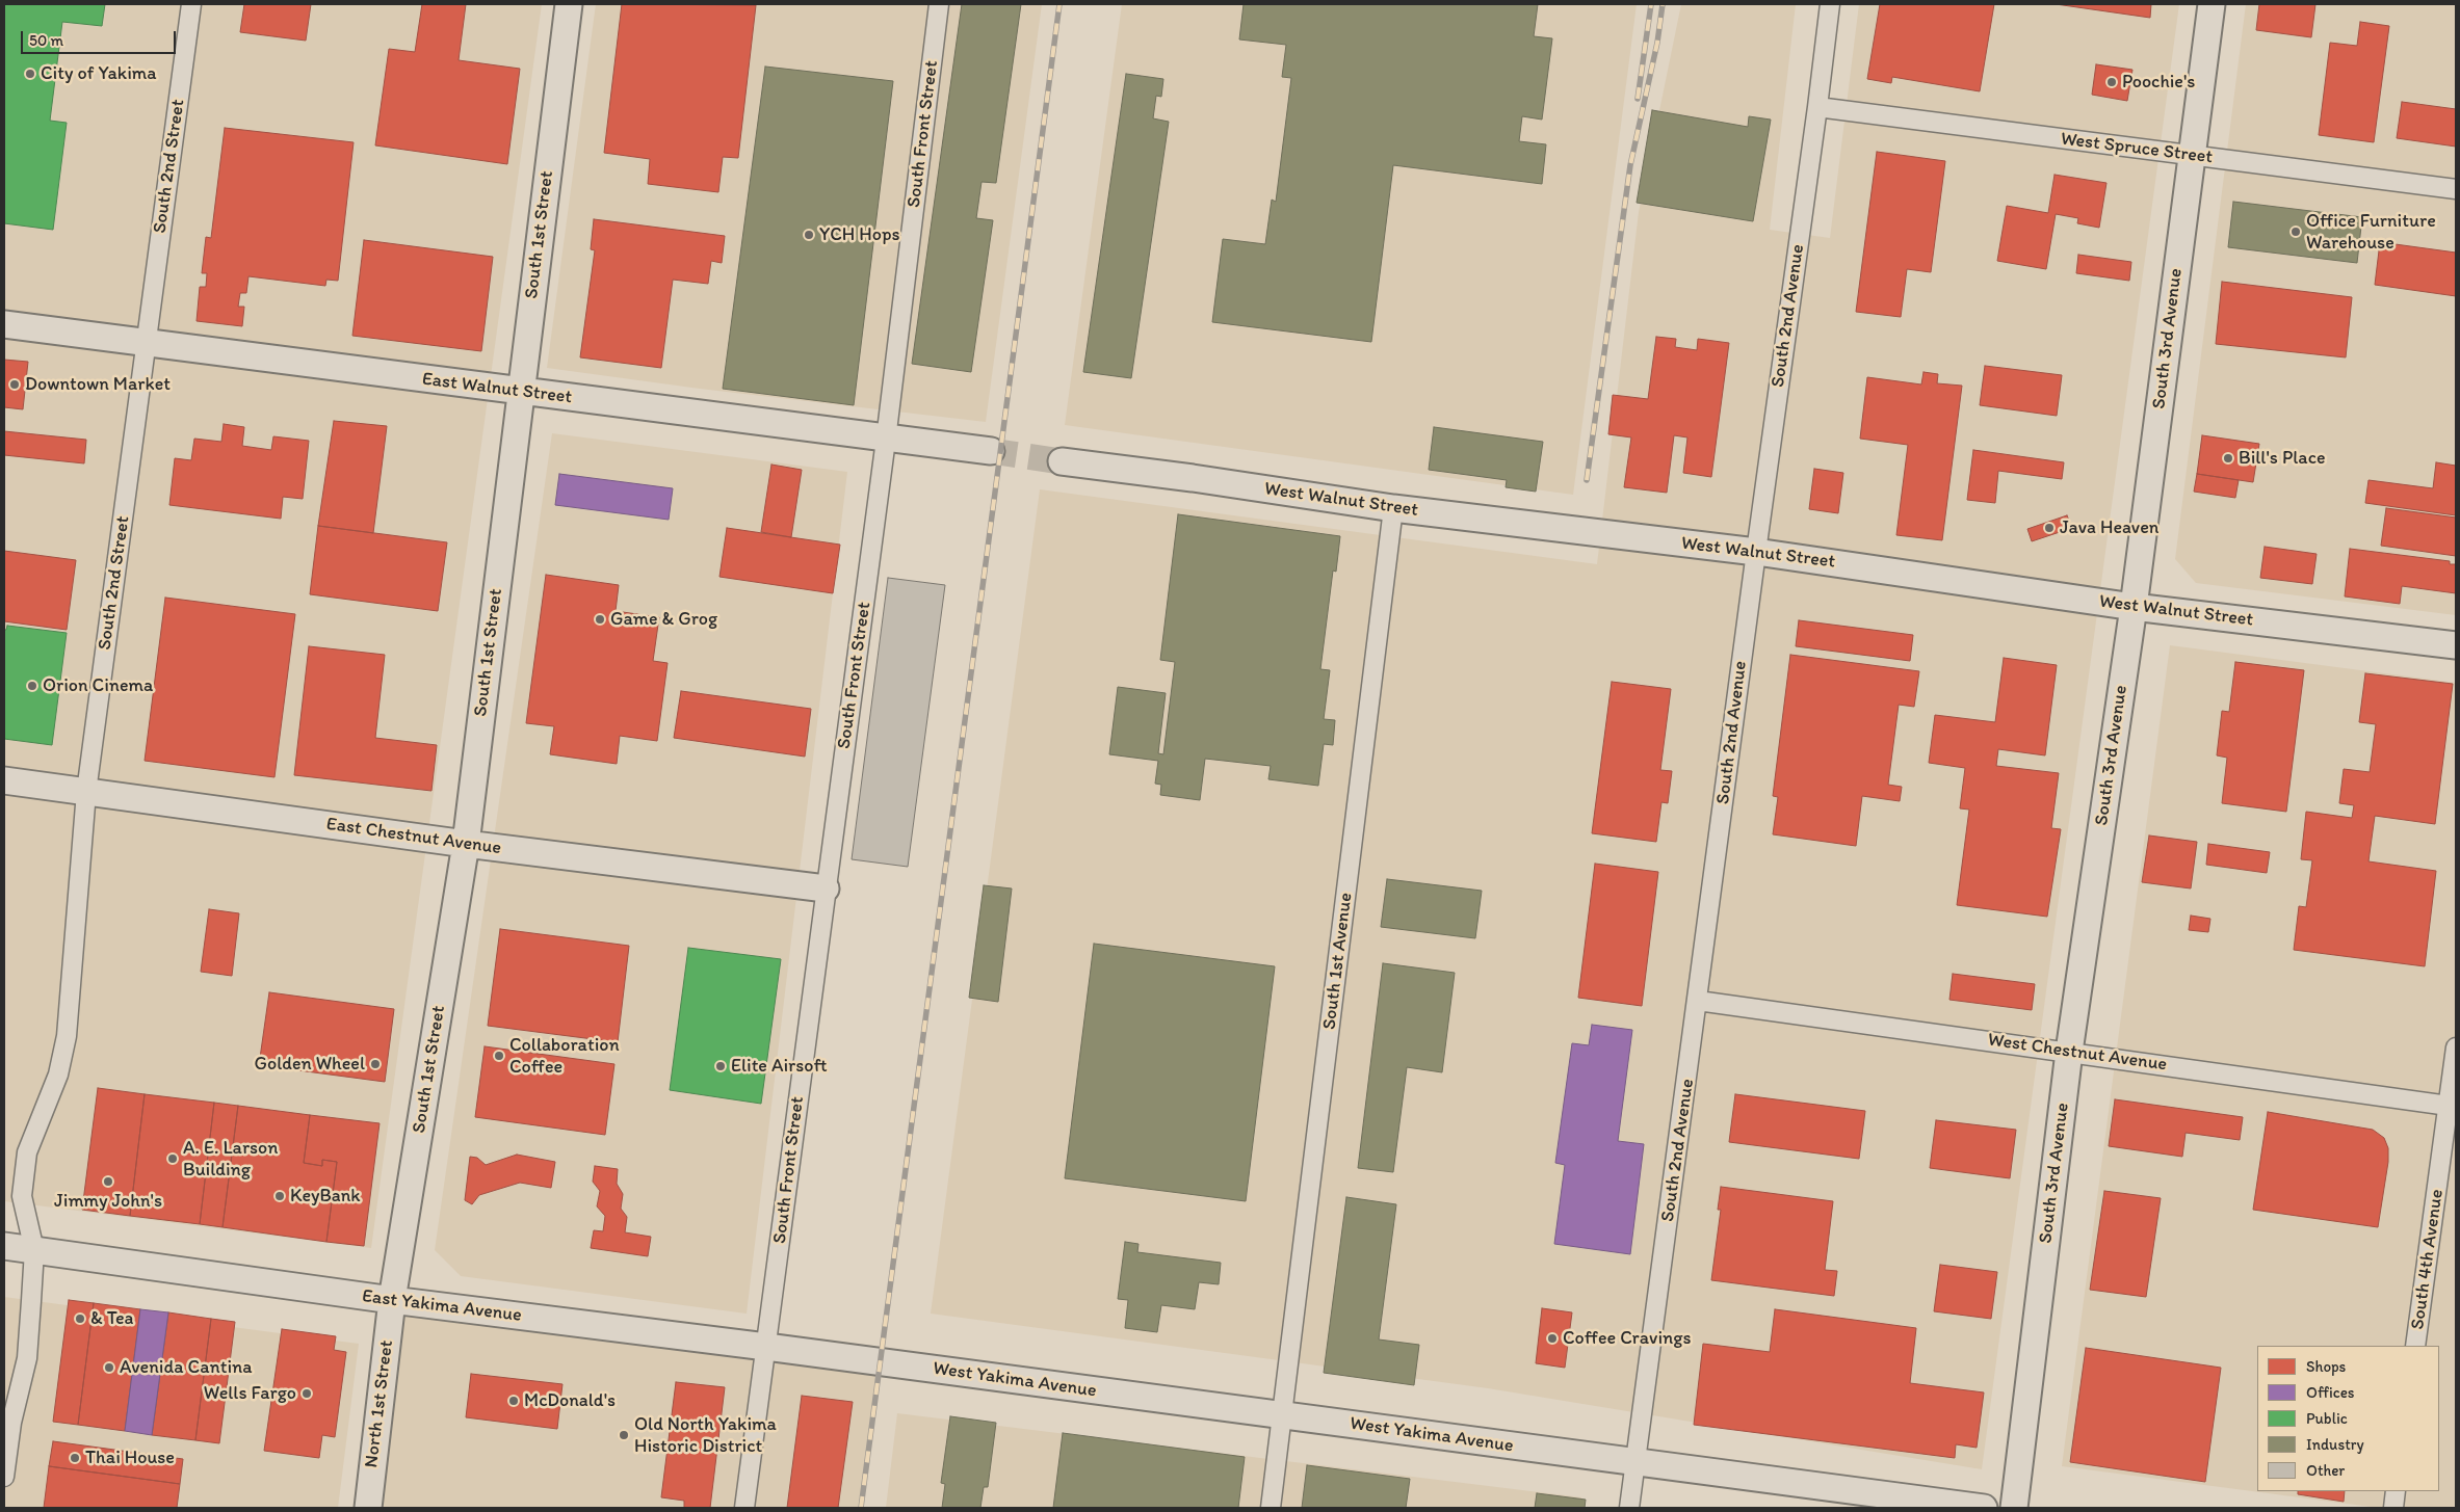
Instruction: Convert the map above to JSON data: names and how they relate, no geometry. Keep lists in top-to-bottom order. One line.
{"streets":{"street":["South Front Street","West Spruce Street","South 2nd Street","South 1st Street","South 2nd Avenue","South 3rd Avenue","East Walnut Street","West Walnut Street","East Chestnut Avenue","South 1st Avenue","West Chestnut Avenue","South 4th Avenue","East Yakima Avenue","West Yakima Avenue","North 1st Street"]},"crossings":[["South Front Street","East Walnut Street"],["South Front Street","East Chestnut Avenue"],["South Front Street","East Yakima Avenue"],["West Spruce Street","South 2nd Avenue"],["West Spruce Street","South 3rd Avenue"],["South 2nd Street","East Walnut Street"],["South 2nd Street","East Chestnut Avenue"],["South 2nd Street","East Yakima Avenue"],["South 1st Street","East Walnut Street"],["South 1st Street","East Chestnut Avenue"],["South 1st Street","East Yakima Avenue"],["South 1st Street","North 1st Street"],["South 2nd Avenue","West Walnut Street"],["South 2nd Avenue","West Chestnut Avenue"],["South 2nd Avenue","West Yakima Avenue"],["South 3rd Avenue","West Walnut Street"],["South 3rd Avenue","West Chestnut Avenue"],["West Walnut Street","South 1st Avenue"],["South 1st Avenue","West Yakima Avenue"],["West Chestnut Avenue","South 4th Avenue"],["East Yakima Avenue","West Yakima Avenue"],["East Yakima Avenue","North 1st Street"]],"places":["City of Yakima","Poochie's","Office Furniture Warehouse","YCH Hops","Downtown Market","Bill's Place","Java Heaven","Game & Grog","Orion Cinema","Collaboration Coffee","Golden Wheel","Elite Airsoft","A. E. Larson Building","Jimmy John's","KeyBank","& Tea","Coffee Cravings","Avenida Cantina","Wells Fargo","McDonald's","Old North Yakima Historic District","Thai House"],"legend":["Shops","Offices","Public","Industry","Other"],"scale_bar":"50 m"}
